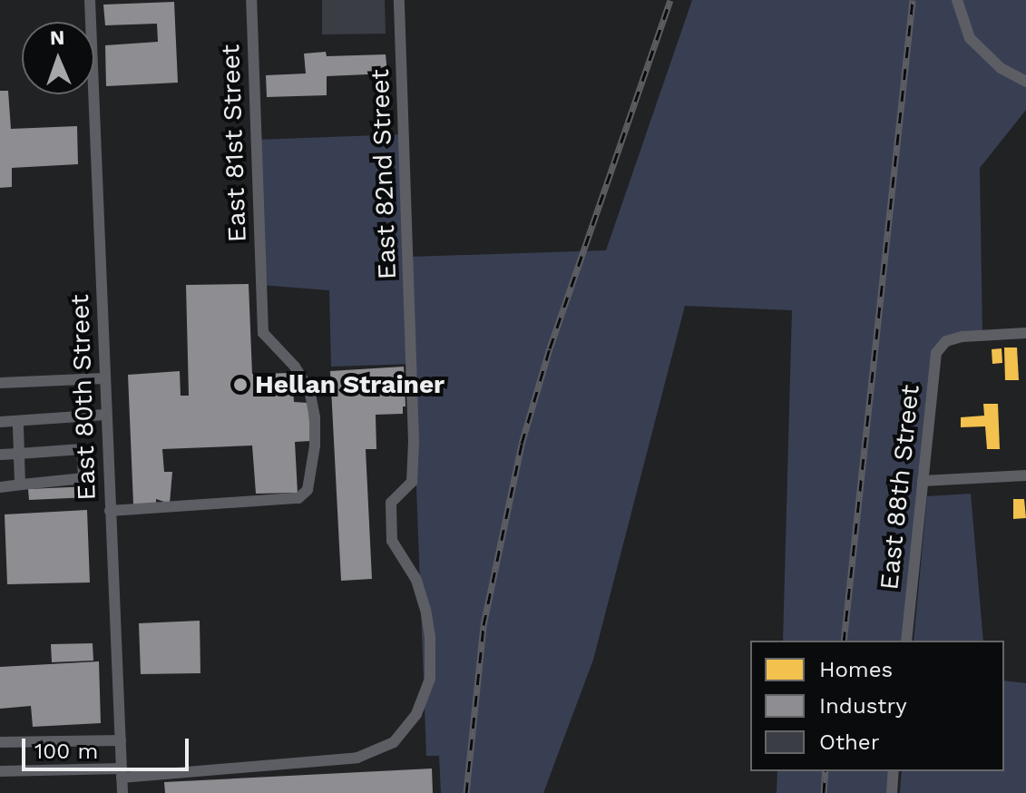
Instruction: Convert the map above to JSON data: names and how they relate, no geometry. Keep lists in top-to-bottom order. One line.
{"streets":{"street":["East 81st Street","East 82nd Street","East 80th Street","East 88th Street"]},"crossings":[["East 81st Street","East 80th Street"],["East 82nd Street","East 80th Street"]],"places":["Hellan Strainer"],"legend":["Homes","Industry","Other"],"scale_bar":"100 m","north":"top"}
